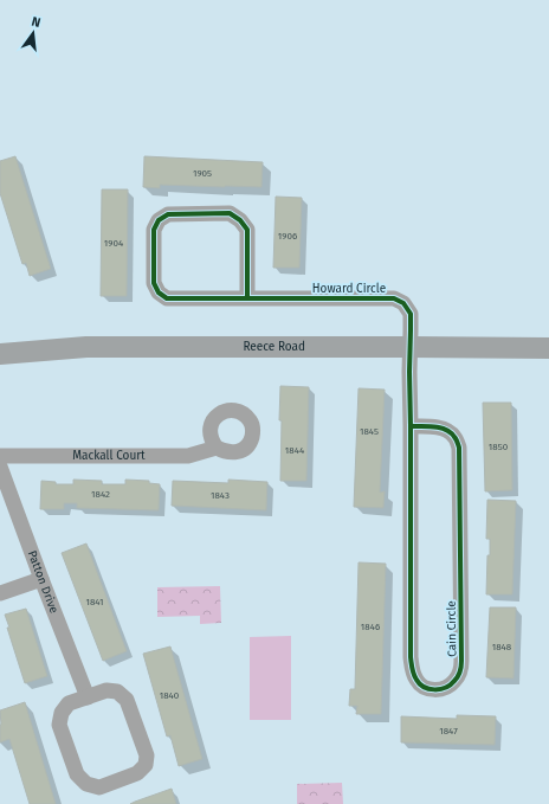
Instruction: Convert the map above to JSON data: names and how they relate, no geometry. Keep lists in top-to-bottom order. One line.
{"streets":{"main road":["Reece Road"],"street":["Howard Circle","Mackall Court","Patton Drive","Cain Circle"]},"crossings":[["Howard Circle","Reece Road"],["Howard Circle","Cain Circle"],["Reece Road","Cain Circle"]],"house_numbers":["1905","1906","1904","1845","1850","1844","1842","1843","1841","1846","1848","1840","1847"],"north":"top"}
